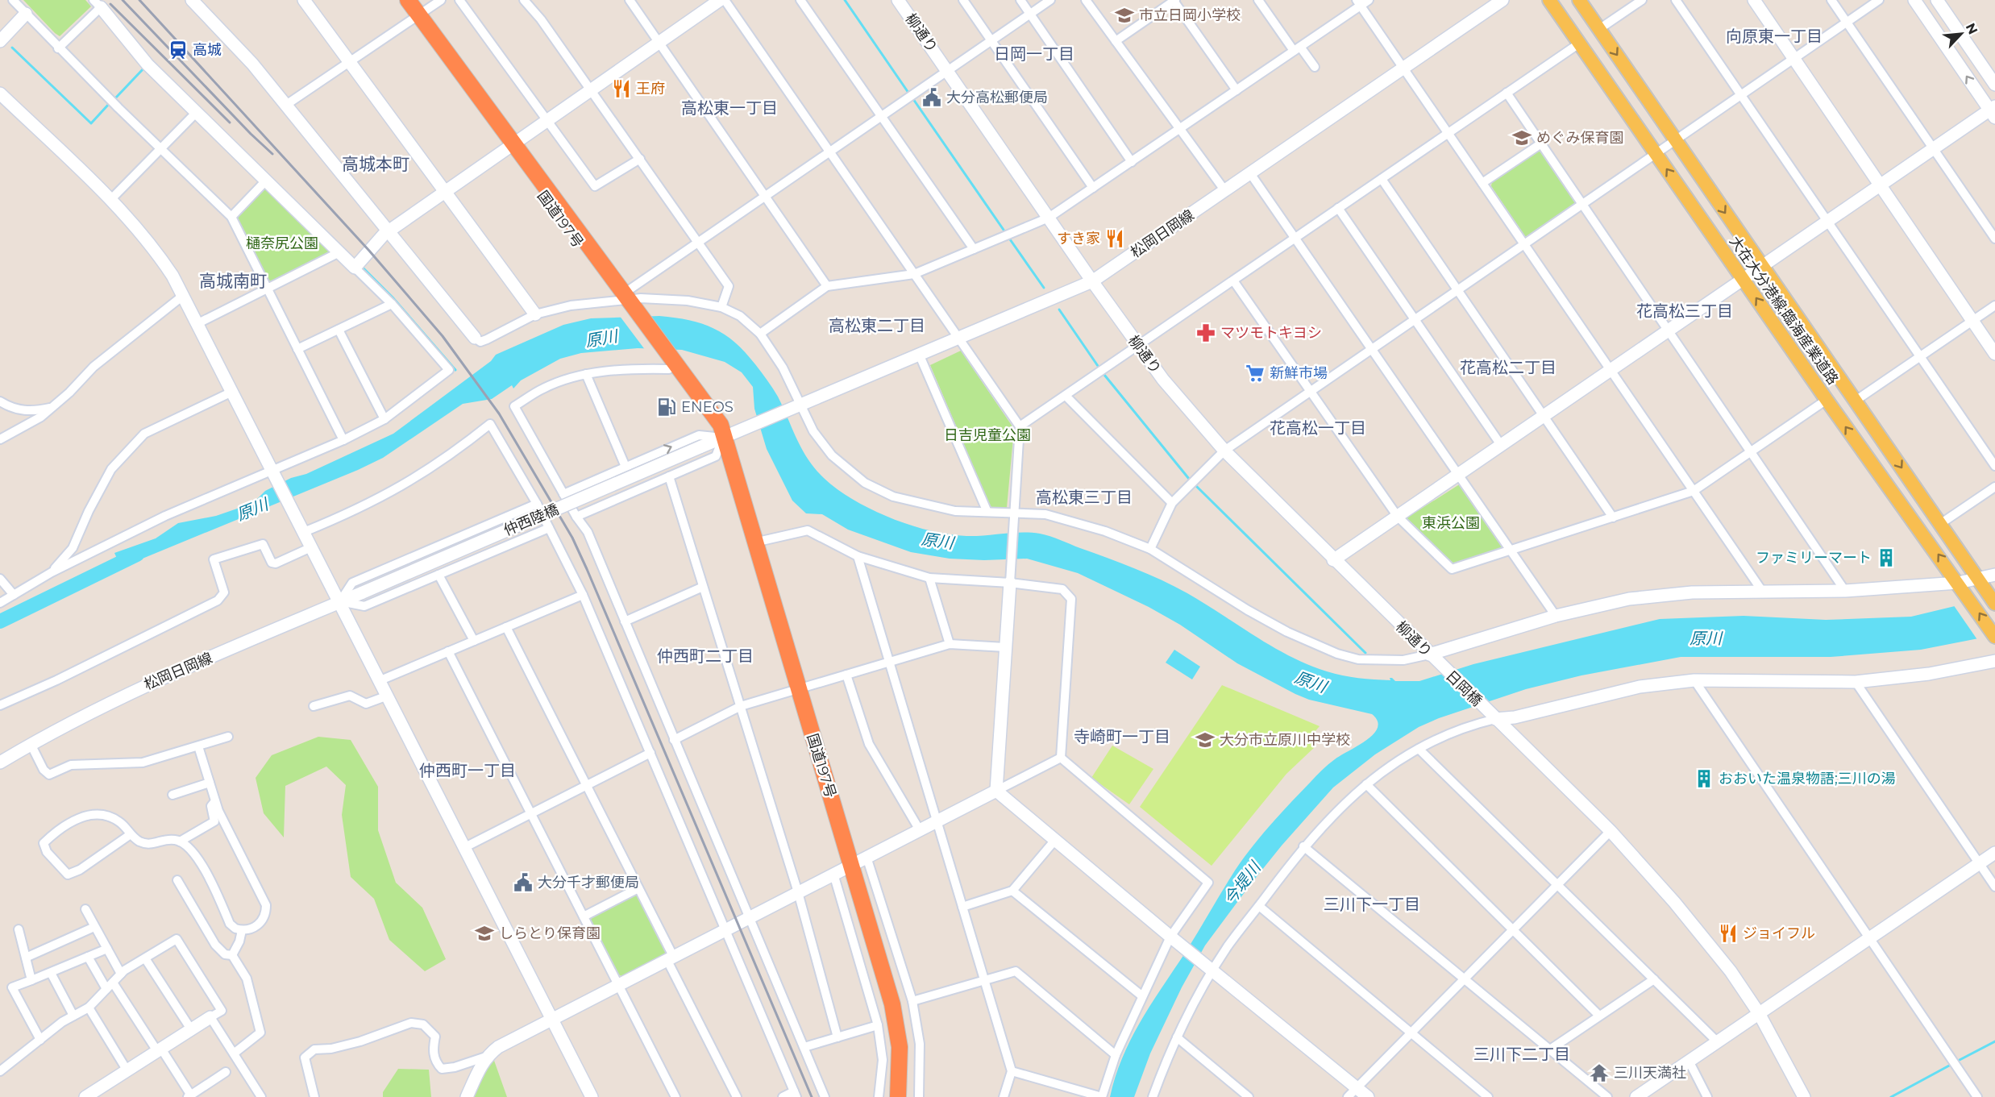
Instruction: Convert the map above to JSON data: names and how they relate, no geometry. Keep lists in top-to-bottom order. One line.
{"streets":{"highway":["国道197号"],"main road":["大在大分港線;臨海産業道路"],"street":["柳通り","松岡日岡線","仲西陸橋","日岡橋"]},"crossings":[["柳通り","松岡日岡線"],["柳通り","日岡橋"],["国道197号","松岡日岡線"],["国道197号","仲西陸橋"],["松岡日岡線","仲西陸橋"]],"districts":["向原東一丁目","日岡一丁目","高松東一丁目","高城本町","高城南町","花高松三丁目","高松東二丁目","花高松二丁目","花高松一丁目","高松東三丁目","仲西町二丁目","寺崎町一丁目","仲西町一丁目","三川下一丁目","三川下二丁目"],"water":["原川","今堤川"],"parks":["樋奈尻公園","日吉児童公園","東浜公園"],"places":{"school or university":["市立日岡小学校","めぐみ保育園","大分市立原川中学校","しらとり保育園"],"station":["高城"],"restaurant":["王府","すき家","ジョイフル"],"public building":["大分高松郵便局","大分千才郵便局"],"pharmacy":["マツモトキヨシ"],"supermarket":["新鮮市場"],"fuel station":["ENEOS"],"building":["ファミリーマート","おおいた温泉物語;三川の湯"],"temple":["三川天満社"]},"north":"top right"}
